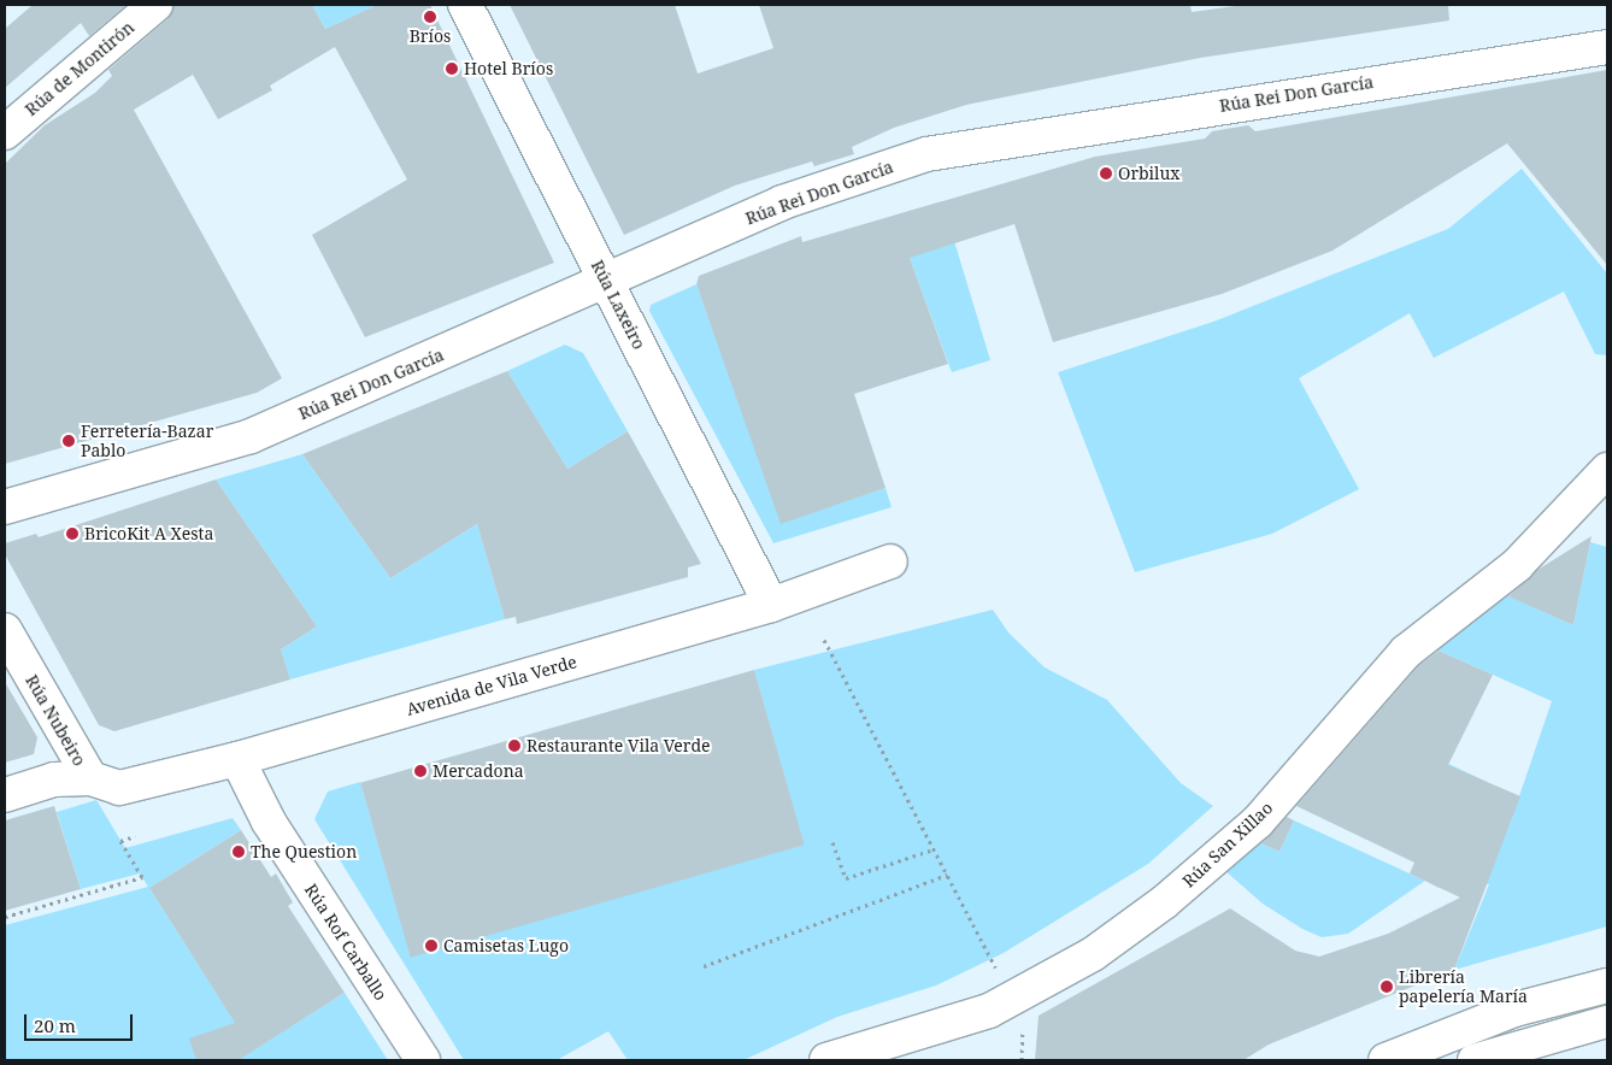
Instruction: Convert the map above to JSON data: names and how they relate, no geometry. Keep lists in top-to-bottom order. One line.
{"streets":{"street":["Rúa de Montirón","Rúa Rei Don García","Rúa Laxeiro","Avenida de Vila Verde","Rúa Nubeiro","Rúa San Xillao","Rúa Rof Carballo"]},"crossings":[["Rúa Rei Don García","Rúa Laxeiro"],["Rúa Laxeiro","Avenida de Vila Verde"],["Avenida de Vila Verde","Rúa Nubeiro"],["Avenida de Vila Verde","Rúa Rof Carballo"]],"places":["Bríos","Hotel Bríos","Orbilux","Ferretería-Bazar Pablo","BricoKit A Xesta","Restaurante Vila Verde","Mercadona","The Question","Camisetas Lugo","Librería papelería María"],"scale_bar":"20 m"}
